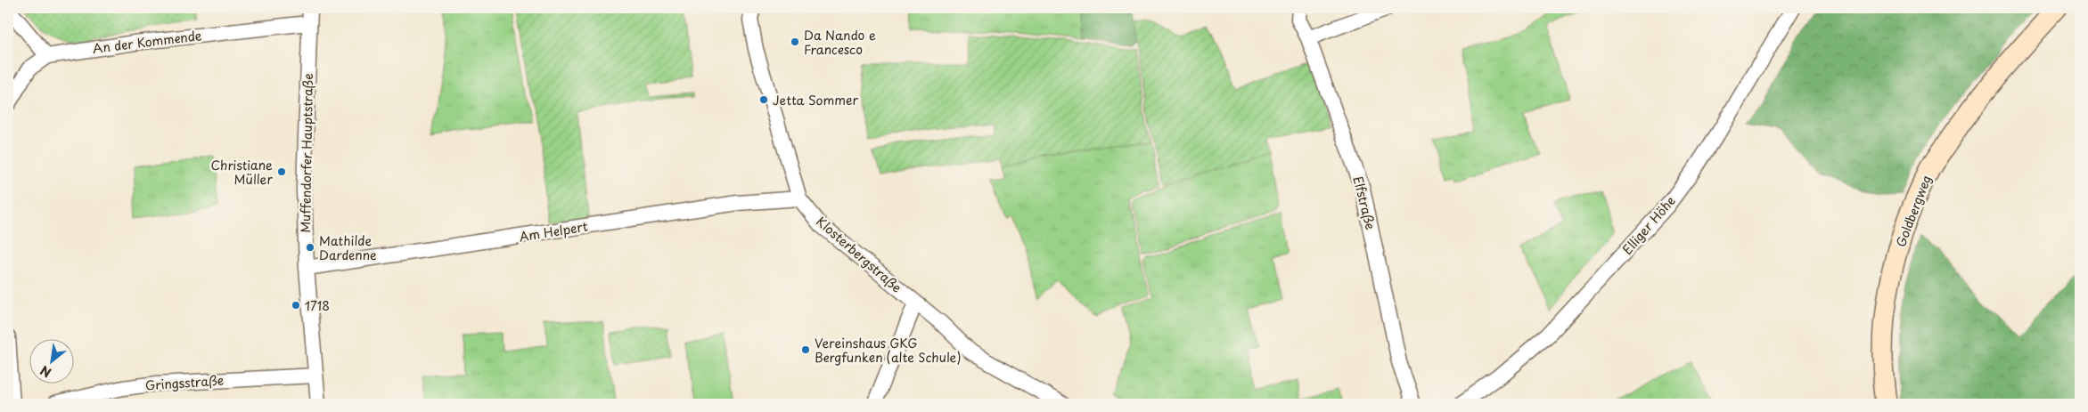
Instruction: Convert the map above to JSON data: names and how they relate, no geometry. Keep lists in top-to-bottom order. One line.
{"streets":{"street":["An der Kommende","Muffendorfer Hauptstraße","Elfstraße","Goldbergweg","Elliger Höhe","Am Helpert","Klosterbergstraße","Gringsstraße"]},"crossings":[["An der Kommende","Muffendorfer Hauptstraße"],["Muffendorfer Hauptstraße","Am Helpert"],["Muffendorfer Hauptstraße","Gringsstraße"],["Am Helpert","Klosterbergstraße"]],"places":["Da Nando e Francesco","Jetta Sommer","Christiane Müller","Mathilde Dardenne","1718","Vereinshaus GKG Bergfunken (alte Schule)"],"north":"bottom left"}
